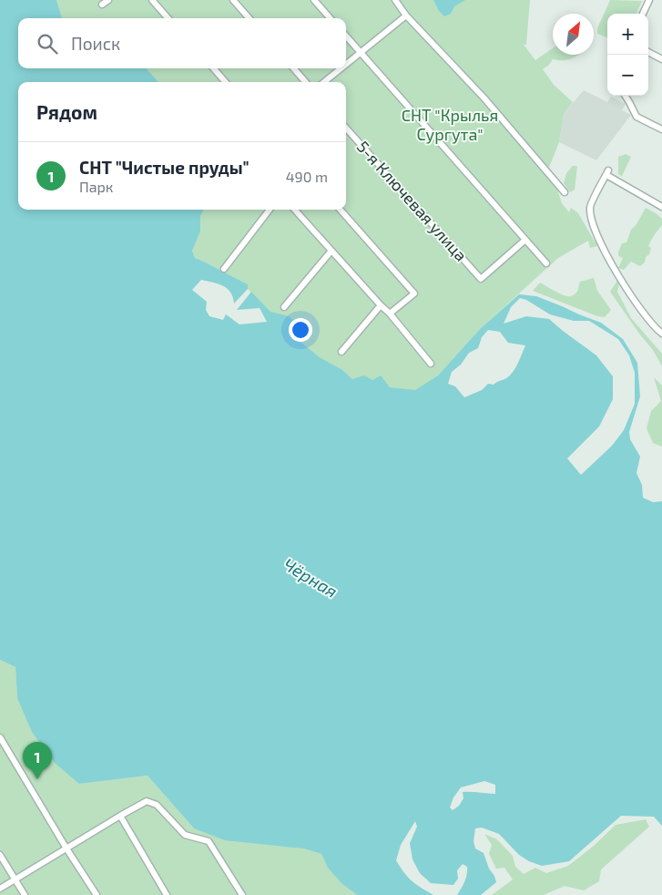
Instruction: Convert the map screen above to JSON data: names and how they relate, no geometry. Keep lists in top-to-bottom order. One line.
{"streets":{"street":["5-я Ключевая улица"]},"water":["Чёрная"],"parks":["CНТ \"Крылья Сургута\""],"north":"top right","page":{"map_buttons":["+","−"],"search":"Поиск","heading":"Рядом","list":[{"mark":"1","name":"СНТ \"Чистые пруды\"","note":"Парк","value":"490 m"}],"pins":"1"}}
